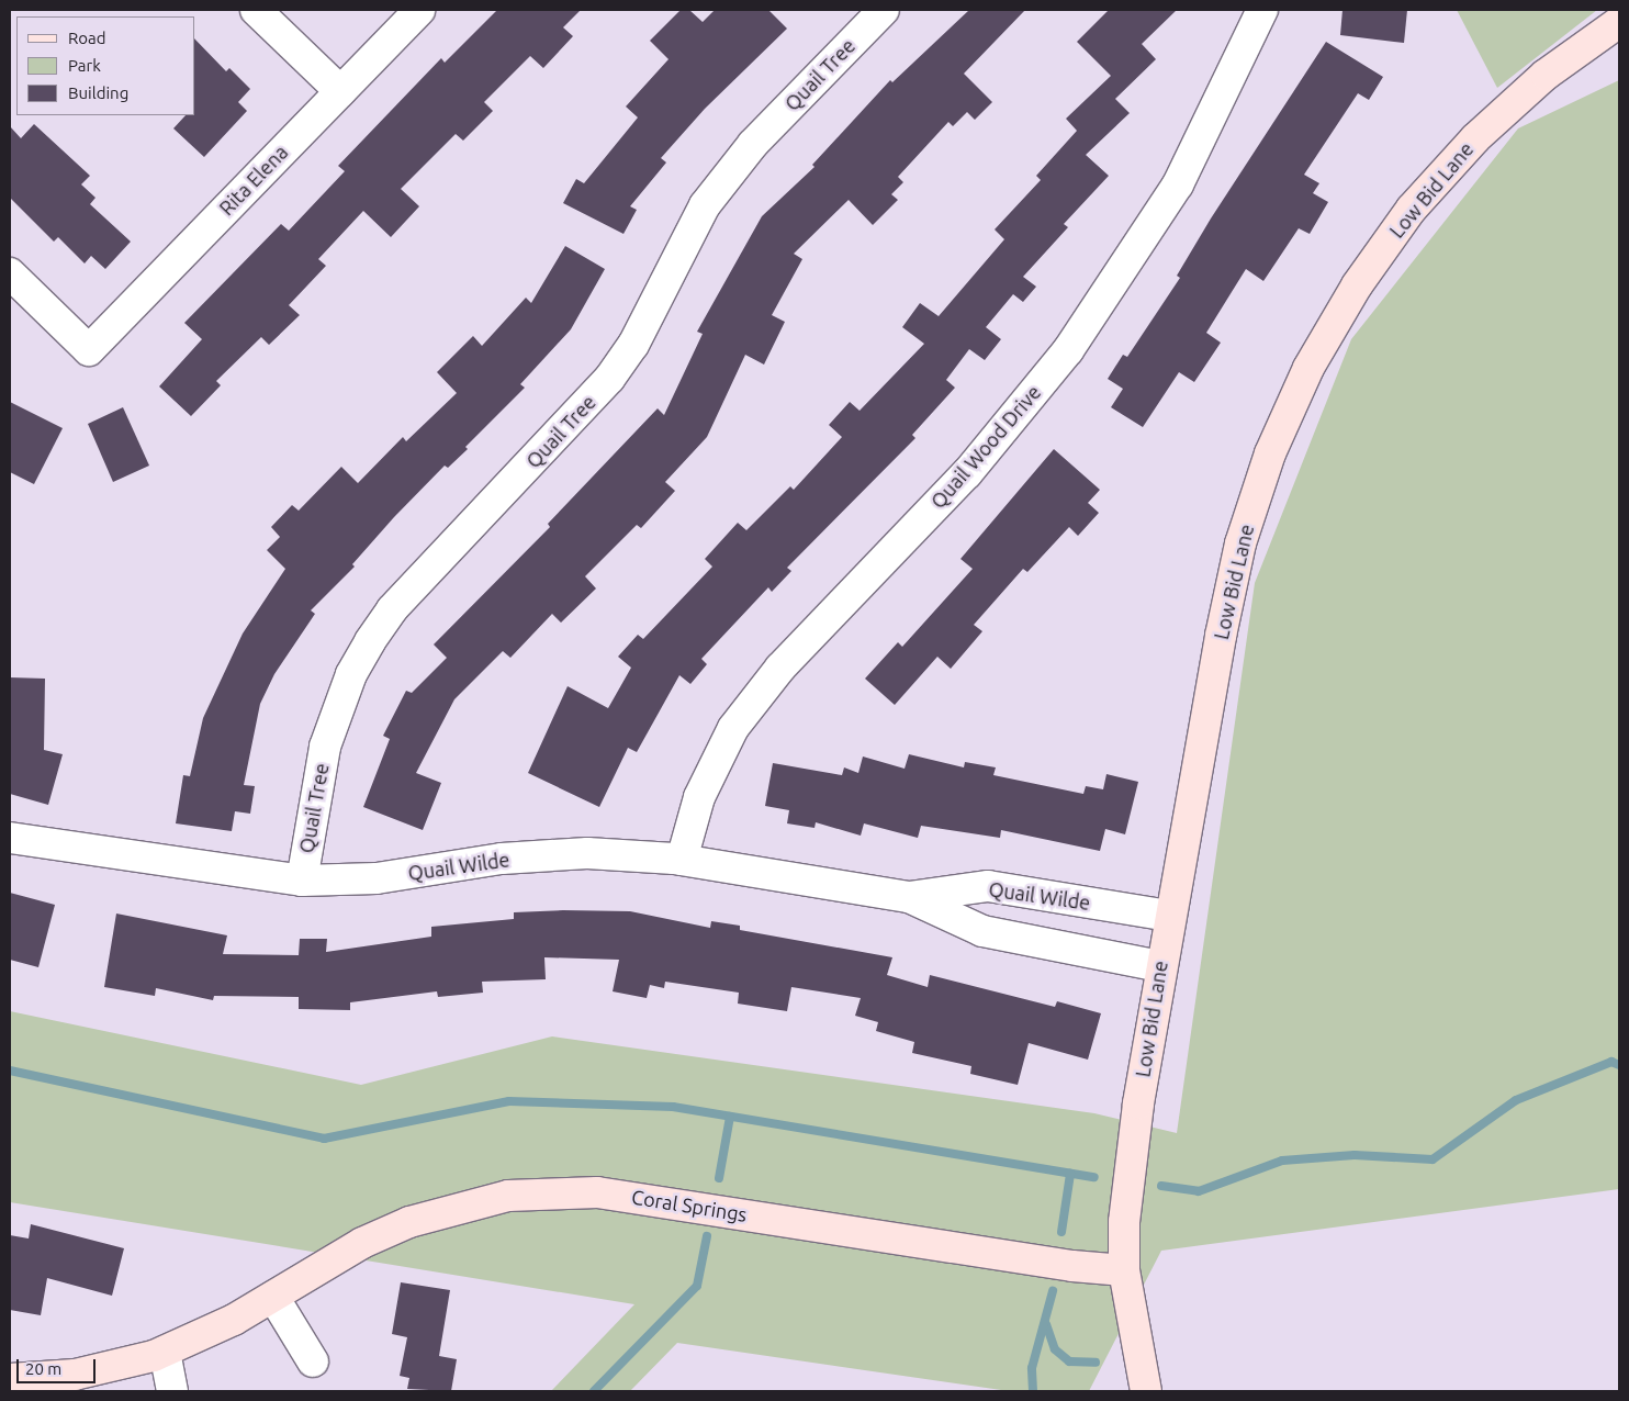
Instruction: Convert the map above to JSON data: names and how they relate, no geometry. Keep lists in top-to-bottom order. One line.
{"streets":{"street":["Quail Tree","Rita Elena","Low Bid Lane","Quail Wood Drive","Quail Wilde","Coral Springs"]},"crossings":[["Quail Tree","Quail Wilde"],["Low Bid Lane","Quail Wilde"],["Low Bid Lane","Coral Springs"],["Quail Wood Drive","Quail Wilde"]],"legend":["Road","Park","Building"],"scale_bar":"20 m"}
